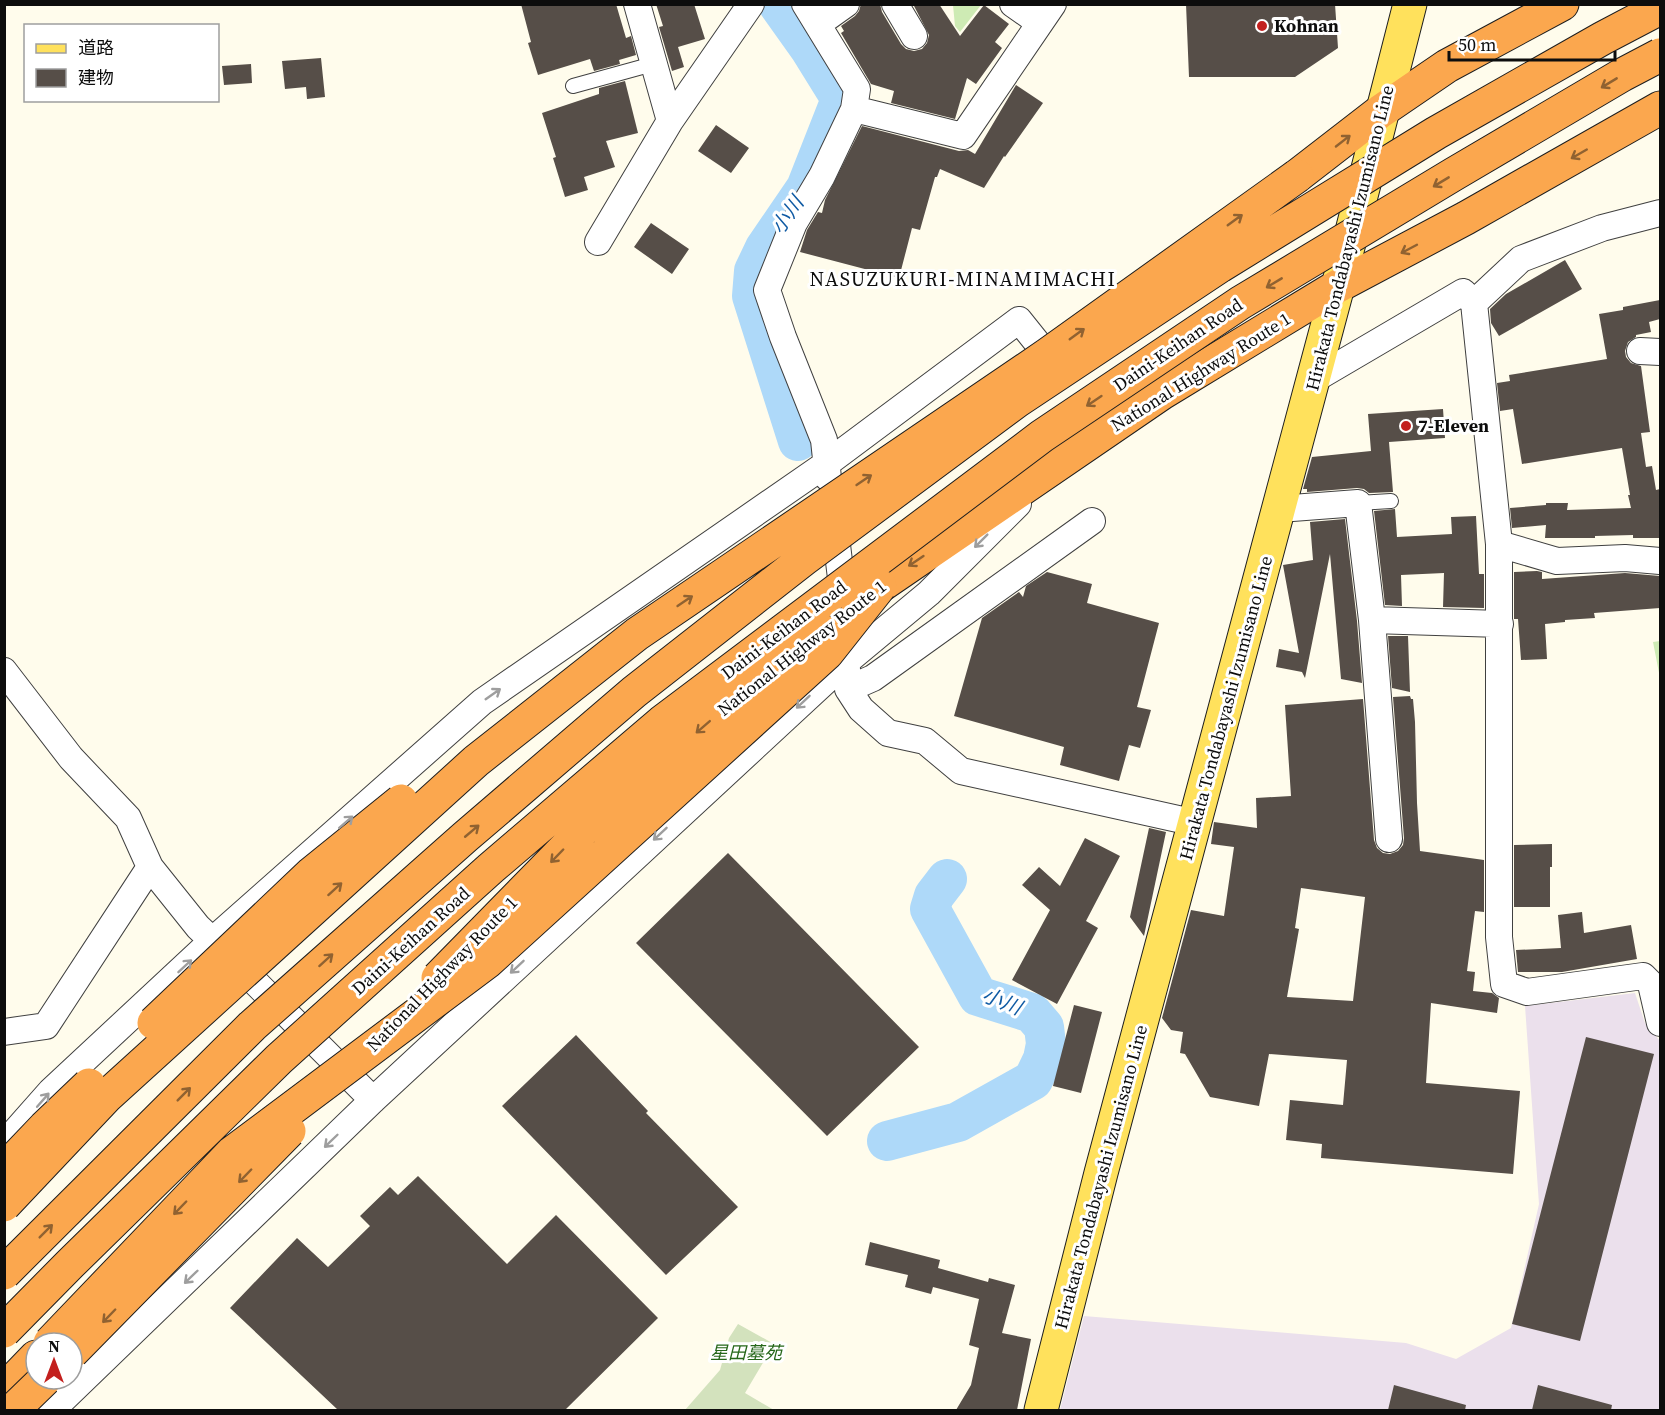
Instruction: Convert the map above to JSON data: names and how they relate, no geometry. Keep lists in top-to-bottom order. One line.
{"streets":{"highway":["Daini-Keihan Road","National Highway Route 1"],"main road":["Hirakata Tondabayashi Izumisano Line"]},"crossings":[["Hirakata Tondabayashi Izumisano Line","National Highway Route 1"]],"districts":["NASUZUKURI-MINAMIMACHI"],"water":["小川"],"parks":["星田墓苑"],"places":["Kohnan","7-Eleven"],"legend":["道路","建物"],"scale_bar":"50 m","north":"top"}
